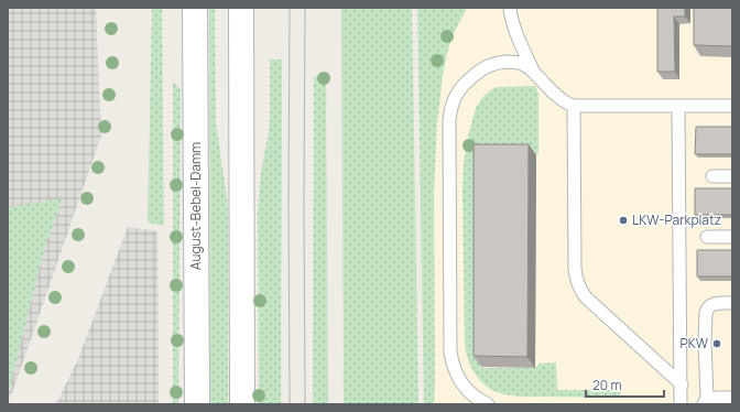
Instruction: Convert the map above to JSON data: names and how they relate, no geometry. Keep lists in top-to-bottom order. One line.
{"streets":{"main road":["August-Bebel-Damm"]},"places":["LKW-Parkplatz","PKW"],"scale_bar":"20 m"}
